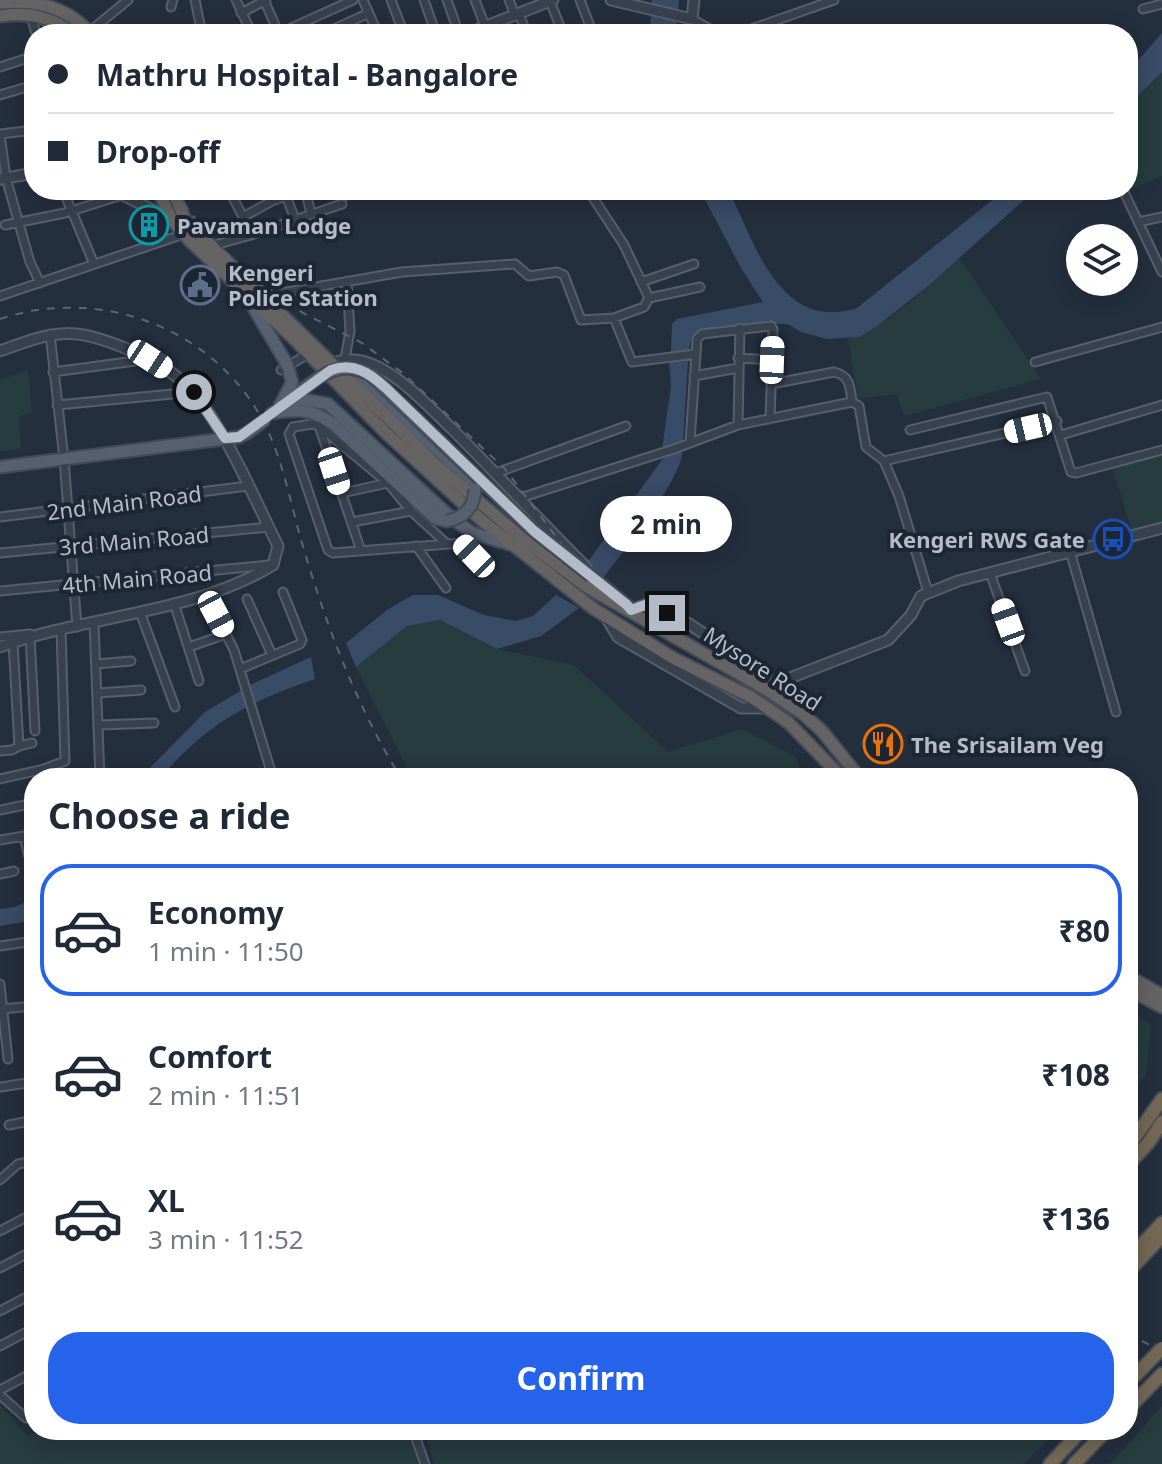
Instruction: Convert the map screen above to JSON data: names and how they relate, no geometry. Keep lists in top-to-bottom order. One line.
{"streets":{"highway":["Mysore Road"],"street":["2nd Main Road","3rd Main Road","4th Main Road"]},"places":{"building":["Pavaman Lodge"],"public building":["Kengeri Police Station"],"bus stop":["Kengeri RWS Gate"],"restaurant":["The Srisailam Veg"]},"page":{"banner":["Mathru Hospital - Bangalore","Drop-off"],"bubble":"2 min","heading":"Choose a ride","list":[{"name":"Economy","note":"1 min · 11:50","value":"₹80"},{"name":"Comfort","note":"2 min · 11:51","value":"₹108"},{"name":"XL","note":"3 min · 11:52","value":"₹136"}],"buttons":"Confirm"}}
